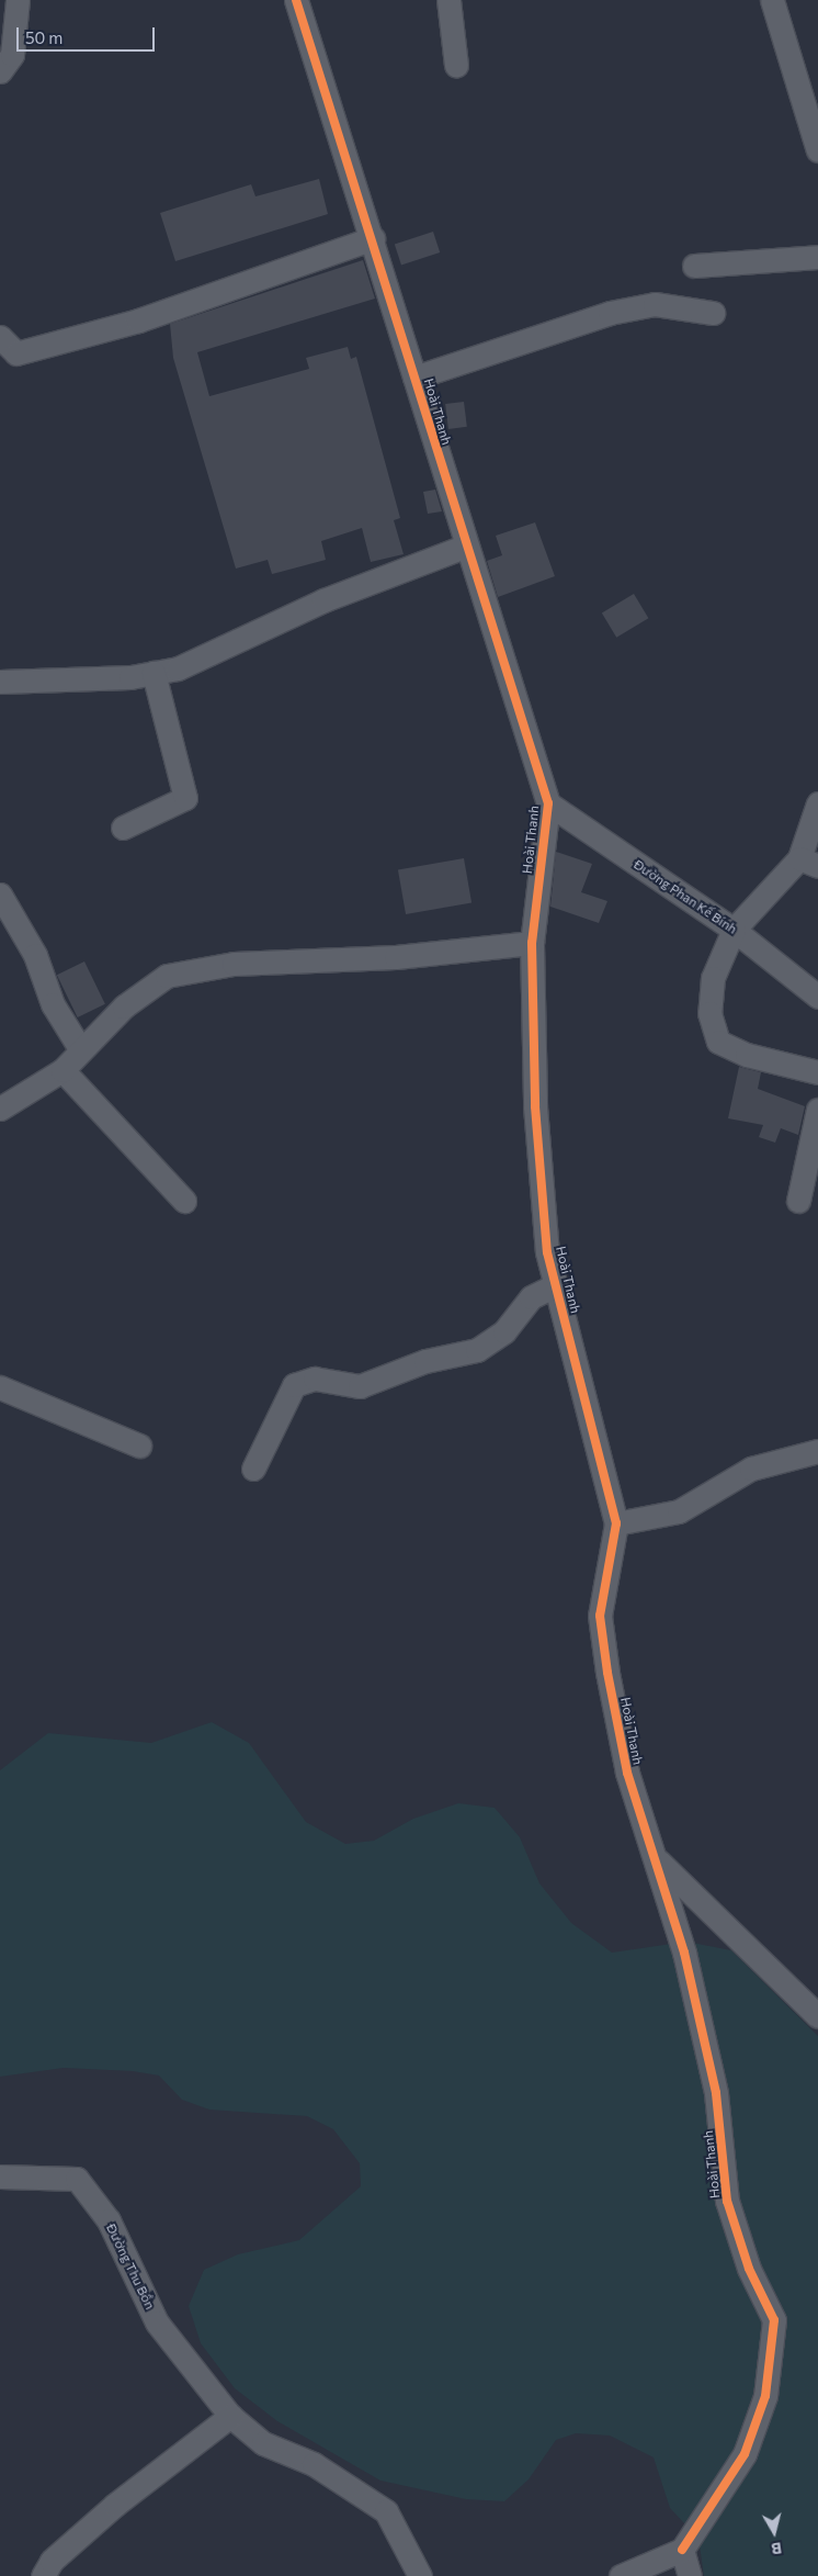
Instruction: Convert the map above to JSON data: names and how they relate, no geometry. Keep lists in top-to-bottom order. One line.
{"streets":{"street":["Hoài Thanh","Đường Phan Kế Bính","Đường Thu Bồn"]},"crossings":[["Hoài Thanh","Đường Phan Kế Bính"]],"scale_bar":"50 m","north":"bottom"}
